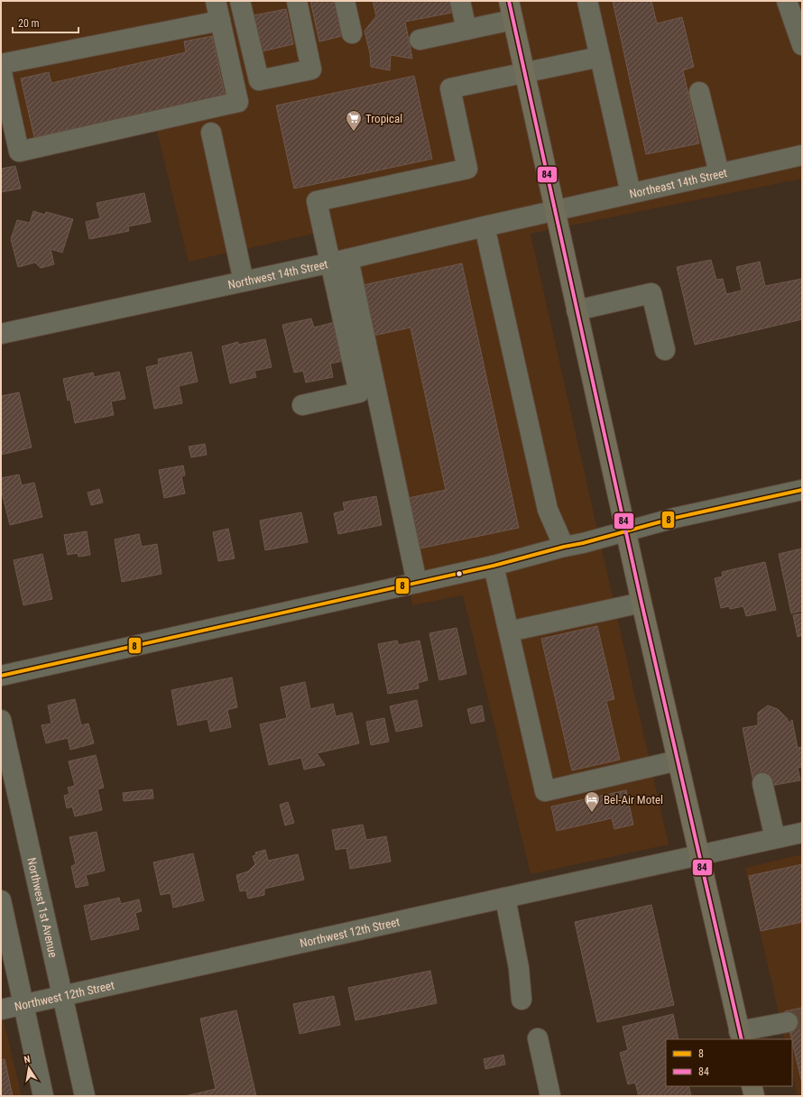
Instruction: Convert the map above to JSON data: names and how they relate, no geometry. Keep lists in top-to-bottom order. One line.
{"streets":{"street":["Northeast 14th Street","Northwest 14th Street","Northwest 1st Avenue","Northwest 12th Street"]},"crossings":[["Northeast 14th Street","Northwest 14th Street"],["Northwest 1st Avenue","Northwest 12th Street"]],"places":{"supermarket":["Tropical"],"hotel":["Bel-Air Motel"]},"lines":["transit line 84","transit line 8"],"legend":["8","84"],"scale_bar":"20 m","north":"top"}
